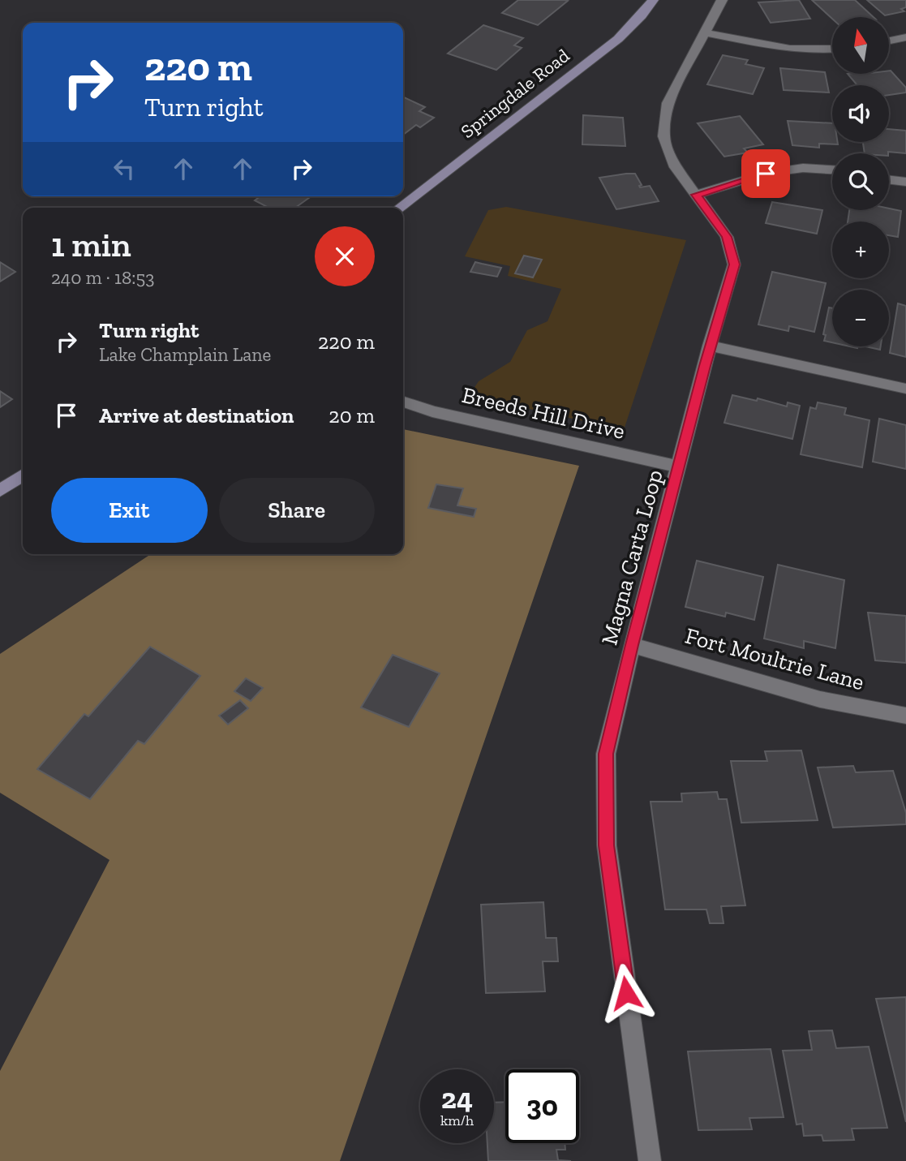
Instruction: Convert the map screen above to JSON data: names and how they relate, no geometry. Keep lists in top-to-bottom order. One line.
{"streets":{"street":["Springdale Road","Breeds Hill Drive","Magna Carta Loop","Fort Moultrie Lane"]},"crossings":[["Breeds Hill Drive","Magna Carta Loop"],["Magna Carta Loop","Fort Moultrie Lane"]],"north":"top","page":{"map_buttons":["+","−"],"turn":["220 m","Turn right"],"heading":["1 min","240 m · 18:53"],"list":[{"name":"Turn right","note":"Lake Champlain Lane","value":"220 m"},{"name":"Arrive at destination","value":"20 m"}],"buttons":["Exit","Share"],"speed":"24 km/h","limit":"30"}}
